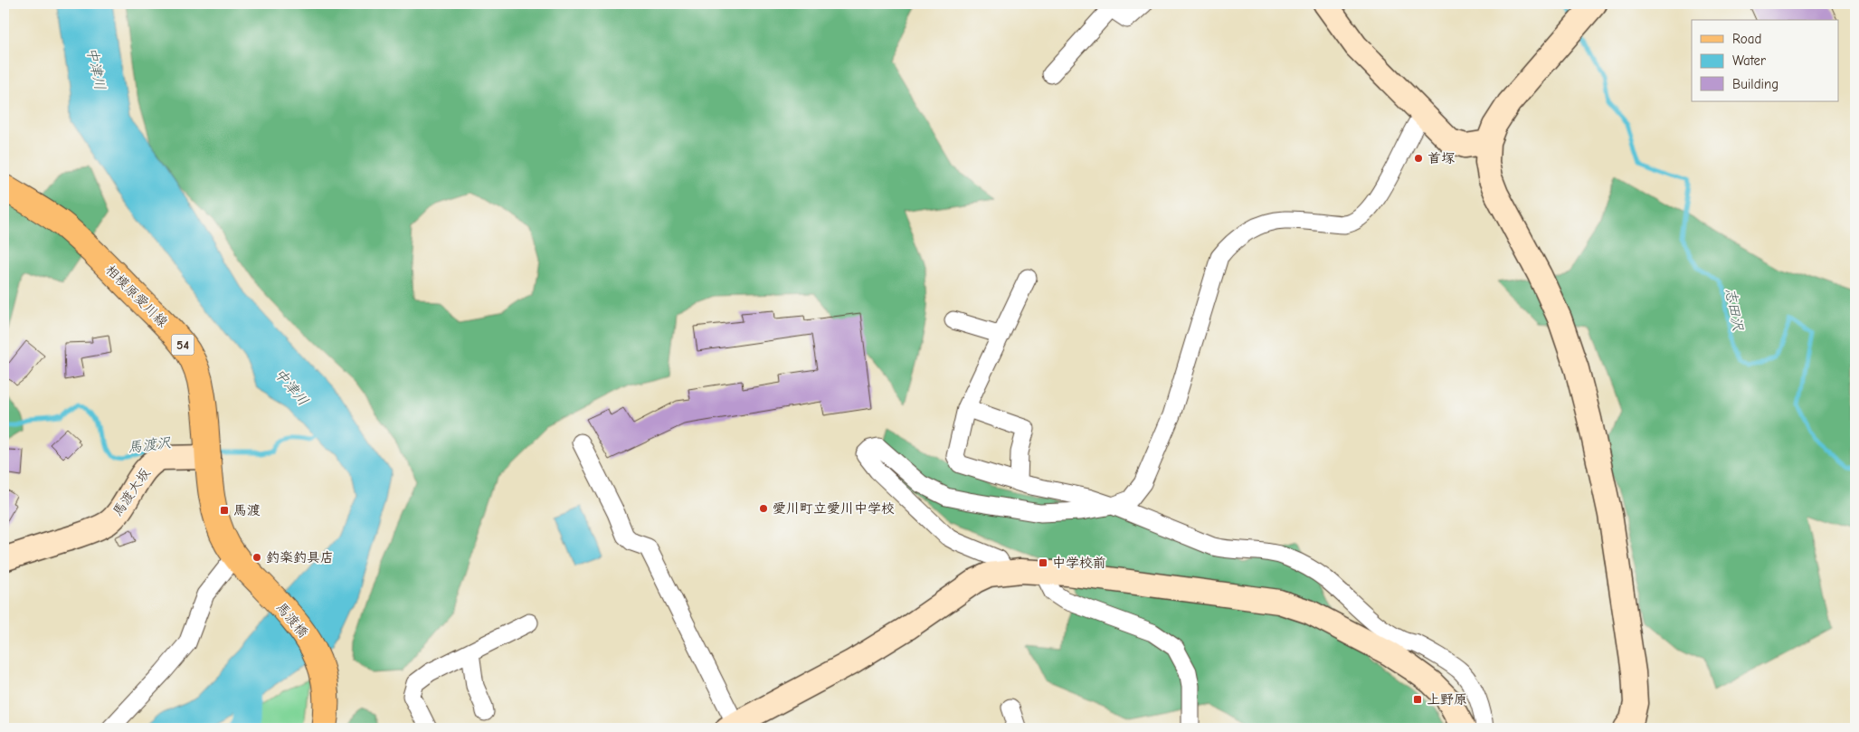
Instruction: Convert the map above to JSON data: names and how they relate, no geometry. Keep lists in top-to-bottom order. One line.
{"streets":{"main road":["相模原愛川線","54","馬渡橋"],"street":["馬渡大坂"]},"crossings":[["相模原愛川線","馬渡大坂"],["相模原愛川線","馬渡橋"]],"water":["中津川","志田沢","馬渡沢"],"places":{"other":["首塚","愛川町立愛川中学校","釣楽釣具店"],"transit":["馬渡","中学校前","上野原"]},"legend":["Road","Water","Building"]}
